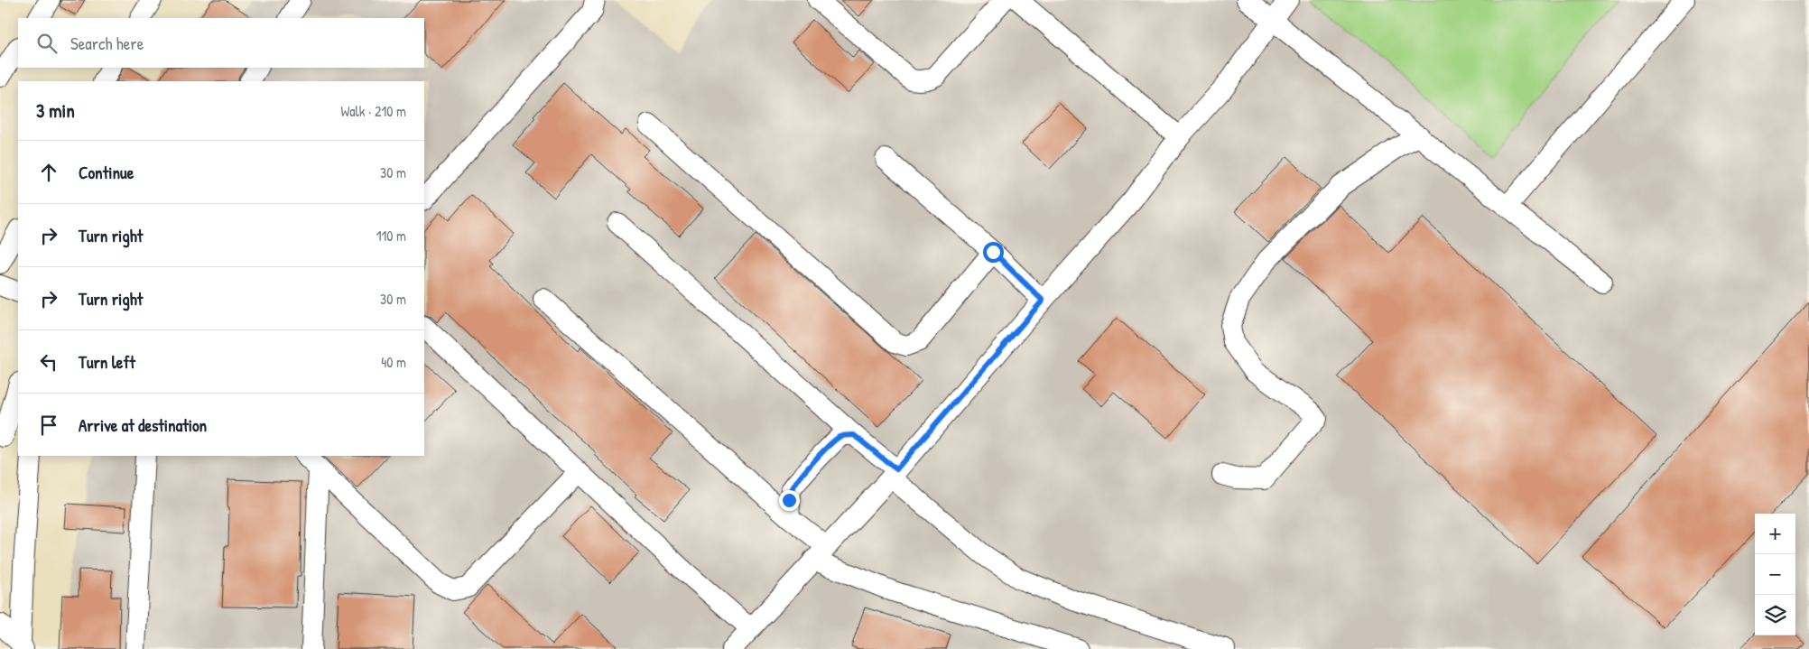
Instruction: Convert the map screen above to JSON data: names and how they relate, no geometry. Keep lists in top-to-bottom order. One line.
{"page":{"search":"Search here","heading":["3 min","Walk · 210 m"],"list":[["Continue","30 m"],["Turn right","110 m"],["Turn right","30 m"],["Turn left","40 m"],"Arrive at destination"],"map_buttons":["+","−"]}}
